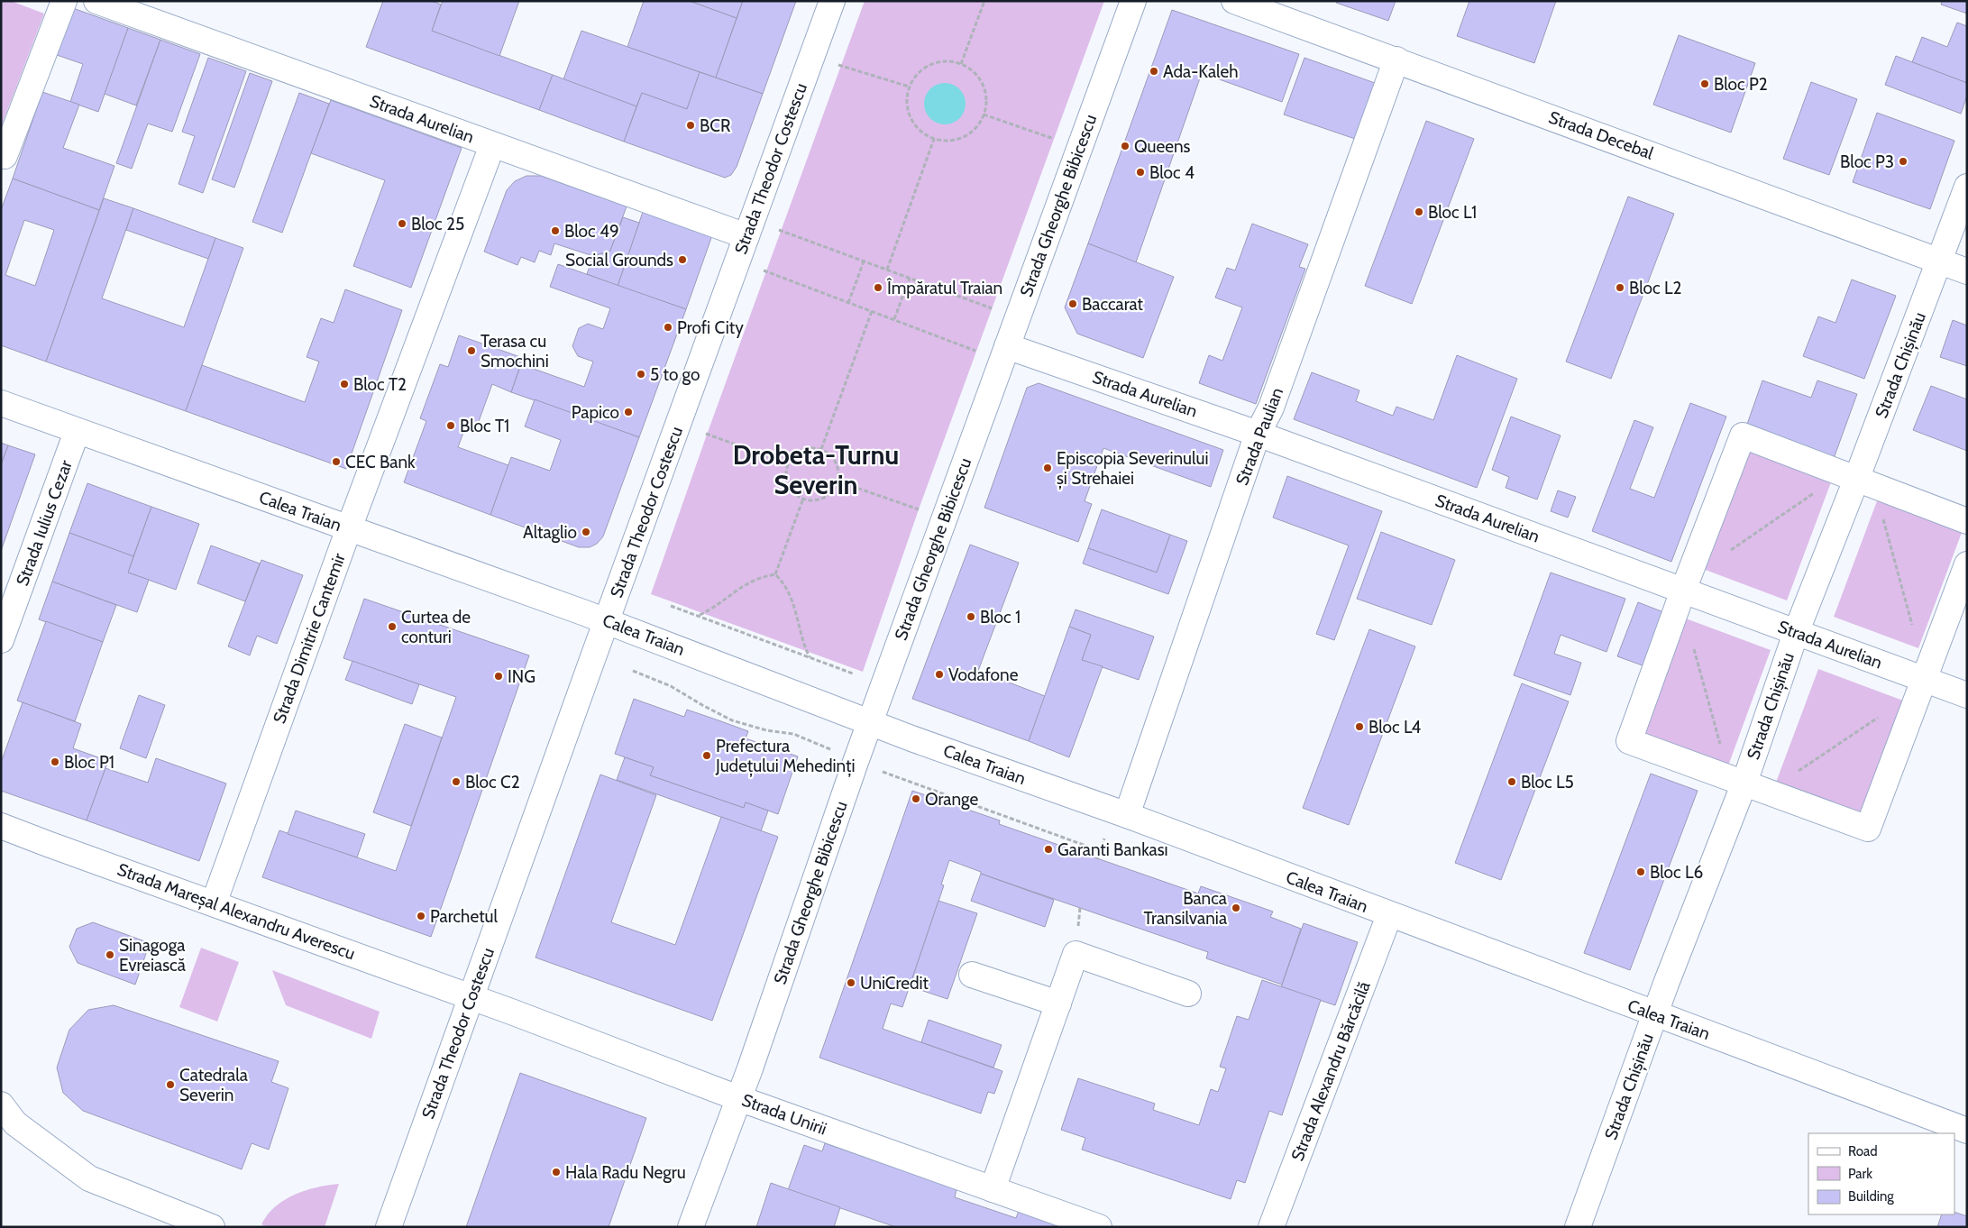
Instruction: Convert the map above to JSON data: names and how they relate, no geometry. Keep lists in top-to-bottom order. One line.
{"streets":{"street":["Strada Aurelian","Strada Decebal","Strada Theodor Costescu","Strada Gheorghe Bibicescu","Strada Chișinău","Strada Paulian","Calea Traian","Strada Iulius Cezar","Strada Dimitrie Cantemir","Strada Mareșal Alexandru Averescu","Strada Alexandru Bărcăcilă","Strada Unirii"]},"crossings":[["Strada Aurelian","Strada Theodor Costescu"],["Strada Aurelian","Strada Gheorghe Bibicescu"],["Strada Aurelian","Strada Chișinău"],["Strada Aurelian","Strada Paulian"],["Strada Aurelian","Strada Dimitrie Cantemir"],["Strada Decebal","Strada Chișinău"],["Strada Decebal","Strada Paulian"],["Strada Theodor Costescu","Calea Traian"],["Strada Theodor Costescu","Strada Mareșal Alexandru Averescu"],["Strada Theodor Costescu","Strada Unirii"],["Strada Gheorghe Bibicescu","Calea Traian"],["Strada Gheorghe Bibicescu","Strada Unirii"],["Strada Chișinău","Calea Traian"],["Strada Paulian","Calea Traian"],["Calea Traian","Strada Iulius Cezar"],["Calea Traian","Strada Dimitrie Cantemir"],["Calea Traian","Strada Alexandru Bărcăcilă"],["Strada Dimitrie Cantemir","Strada Mareșal Alexandru Averescu"],["Strada Mareșal Alexandru Averescu","Strada Unirii"]],"districts":["Drobeta-Turnu Severin"],"places":["Ada-Kaleh","Bloc P2","BCR","Queens","Bloc P3","Bloc 4","Bloc L1","Bloc 25","Bloc 49","Social Grounds","Împăratul Traian","Bloc L2","Baccarat","Profi City","Terasa cu Smochini","5 to go","Bloc T2","Papico","Bloc T1","CEC Bank","Episcopia Severinului și Strehaiei","Altaglio","Bloc 1","Curtea de conturi","Vodafone","ING","Bloc L4","Prefectura Județului Mehedinți","Bloc P1","Bloc C2","Bloc L5","Orange","Garanti Bankası","Bloc L6","Banca Transilvania","Parchetul","Sinagoga Evreiască","UniCredit","Catedrala Severin","Hala Radu Negru"],"legend":["Road","Park","Building"]}
